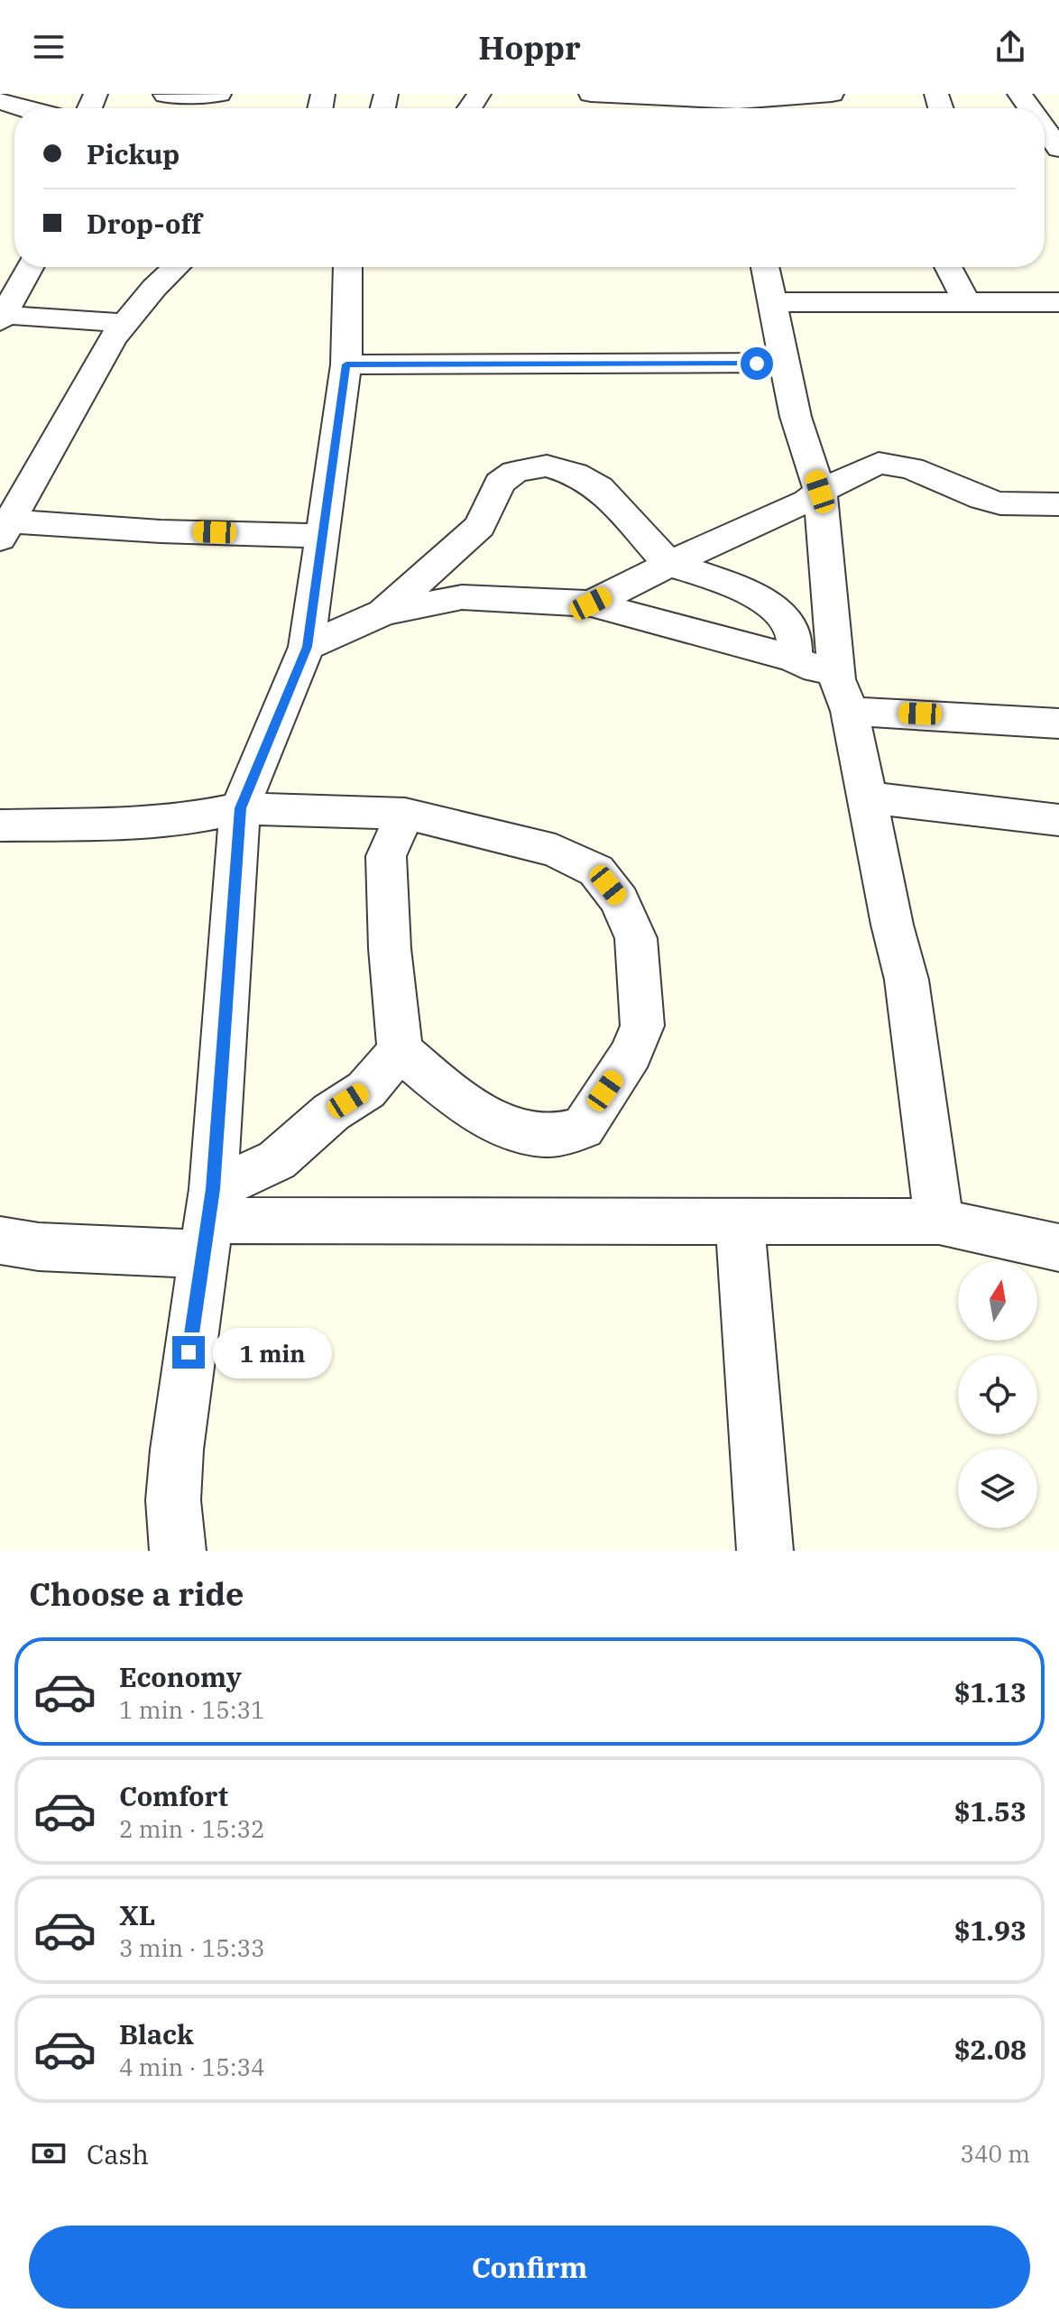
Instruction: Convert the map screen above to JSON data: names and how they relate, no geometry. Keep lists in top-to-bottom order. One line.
{"north":"top","page":{"header":"Hoppr","banner":["Pickup","Drop-off"],"bubble":"1 min","heading":"Choose a ride","list":[{"name":"Economy","note":"1 min · 15:31","value":"$1.13"},{"name":"Comfort","note":"2 min · 15:32","value":"$1.53"},{"name":"XL","note":"3 min · 15:33","value":"$1.93"},{"name":"Black","note":"4 min · 15:34","value":"$2.08"}],"pay":["Cash","340 m"],"buttons":"Confirm"}}
